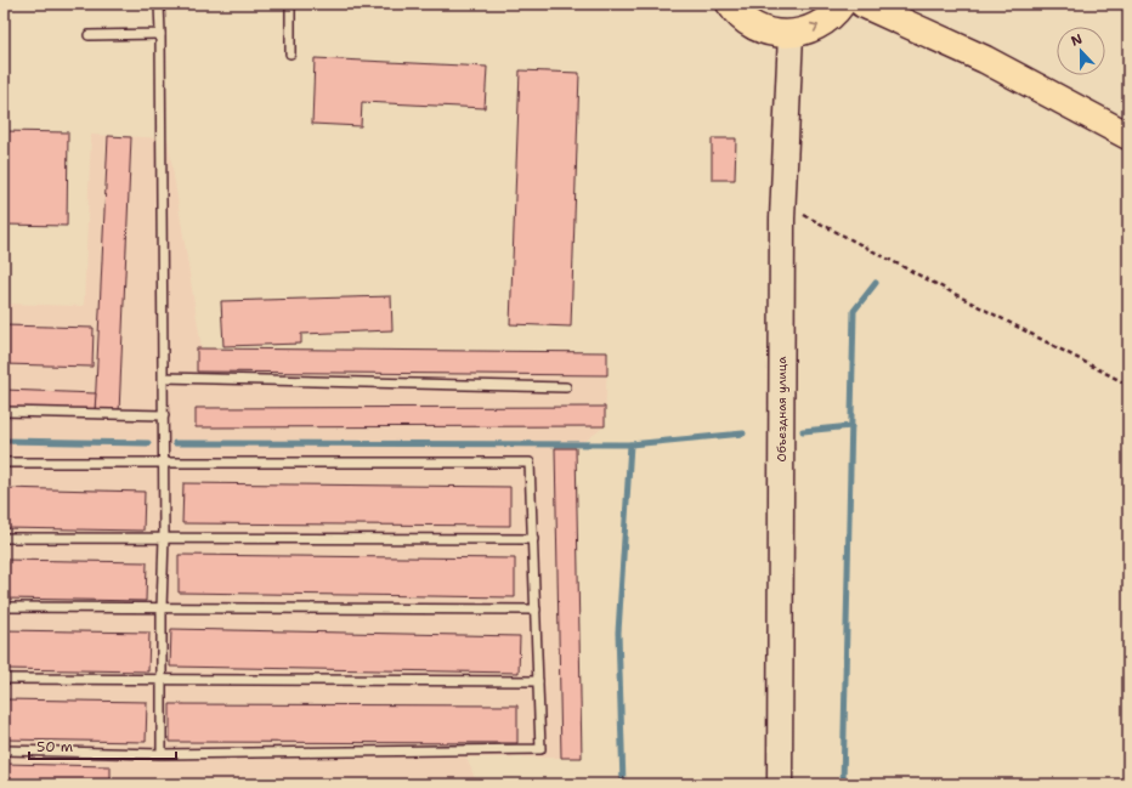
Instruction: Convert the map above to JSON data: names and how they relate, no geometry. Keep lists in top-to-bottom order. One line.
{"streets":{"main road":["Объездная улица"]},"scale_bar":"50 m","north":"top"}
